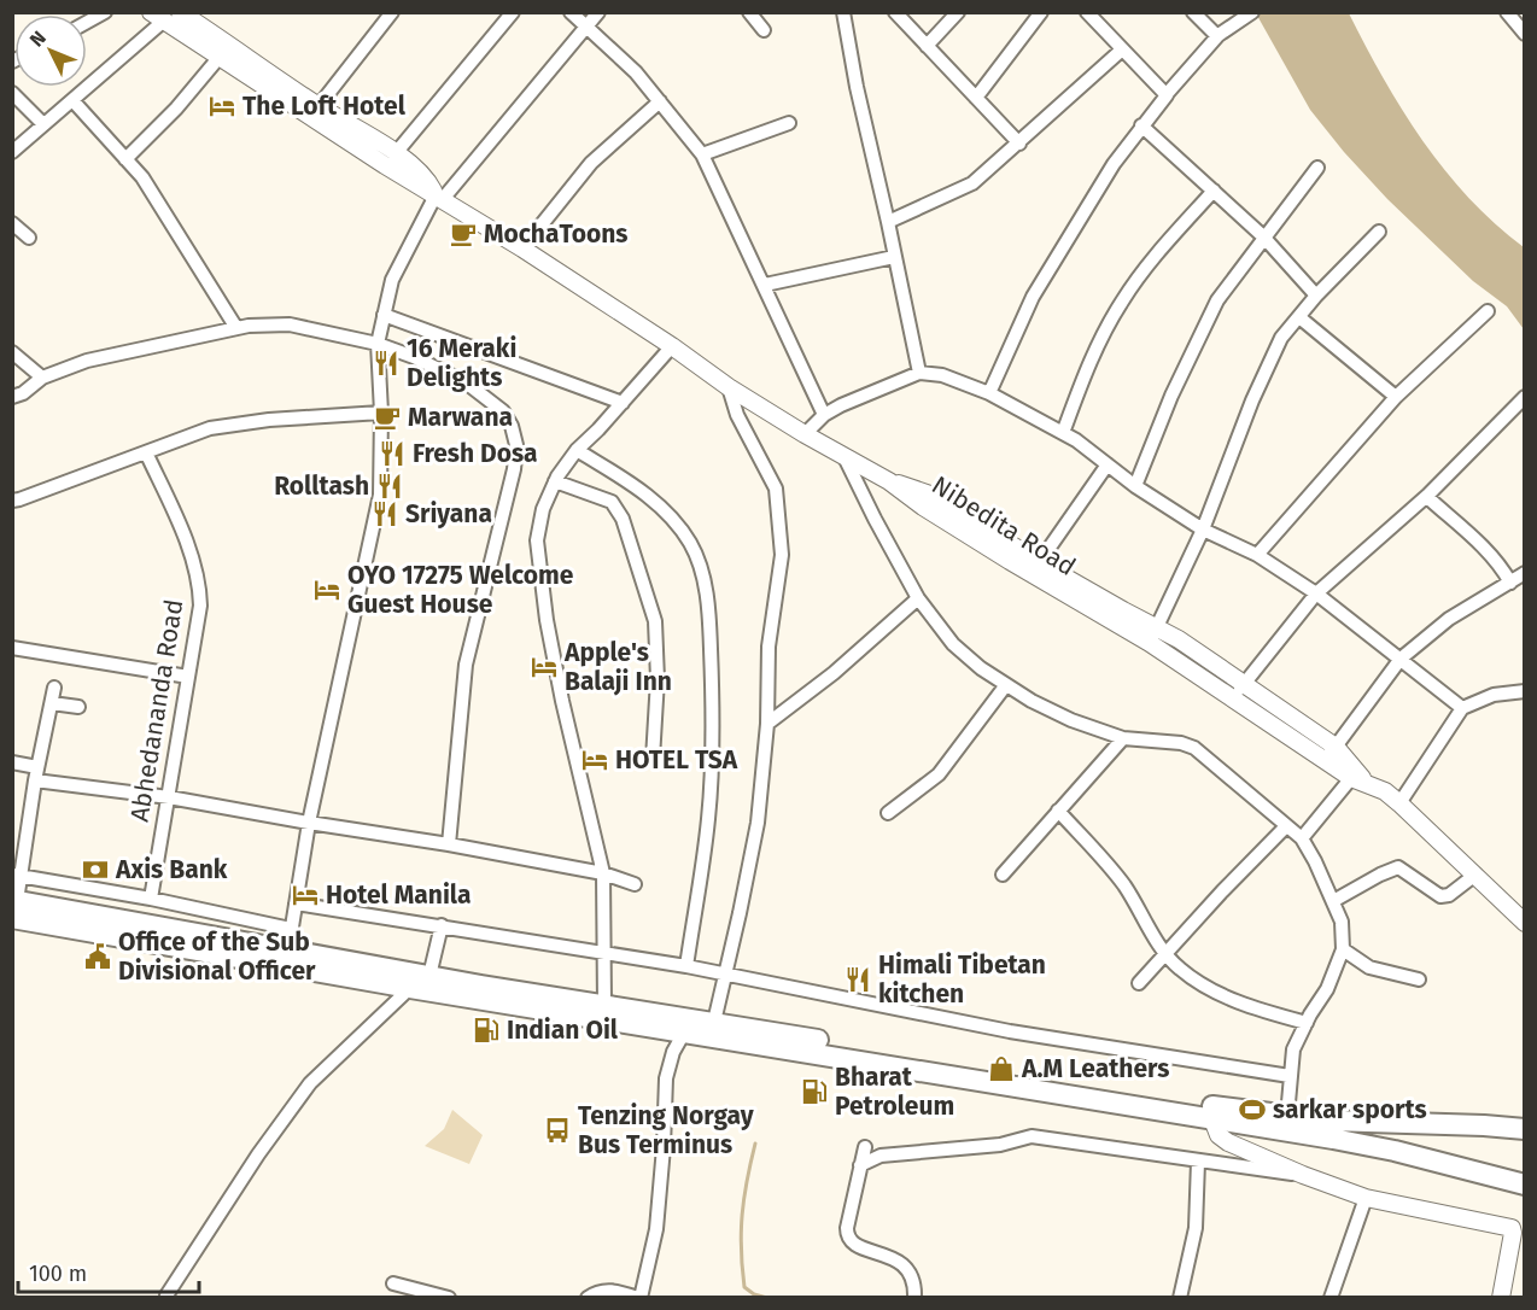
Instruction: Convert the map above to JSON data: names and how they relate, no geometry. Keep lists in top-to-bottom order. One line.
{"streets":{"street":["Nibedita Road","Abhedananda Road"]},"places":{"hotel":["The Loft Hotel","OYO 17275 Welcome Guest House","Apple's Balaji Inn","HOTEL TSA","Hotel Manila"],"cafe":["MochaToons","Marwana"],"restaurant":["16 Meraki Delights","Fresh Dosa","Rolltash","Sriyana","Himali Tibetan kitchen"],"bank":["Axis Bank"],"public building":["Office of the Sub Divisional Officer"],"fuel station":["Indian Oil","Bharat Petroleum"],"shop":["A.M Leathers"],"sports":["sarkar sports"],"bus stop":["Tenzing Norgay Bus Terminus"]},"scale_bar":"100 m","north":"top left"}
